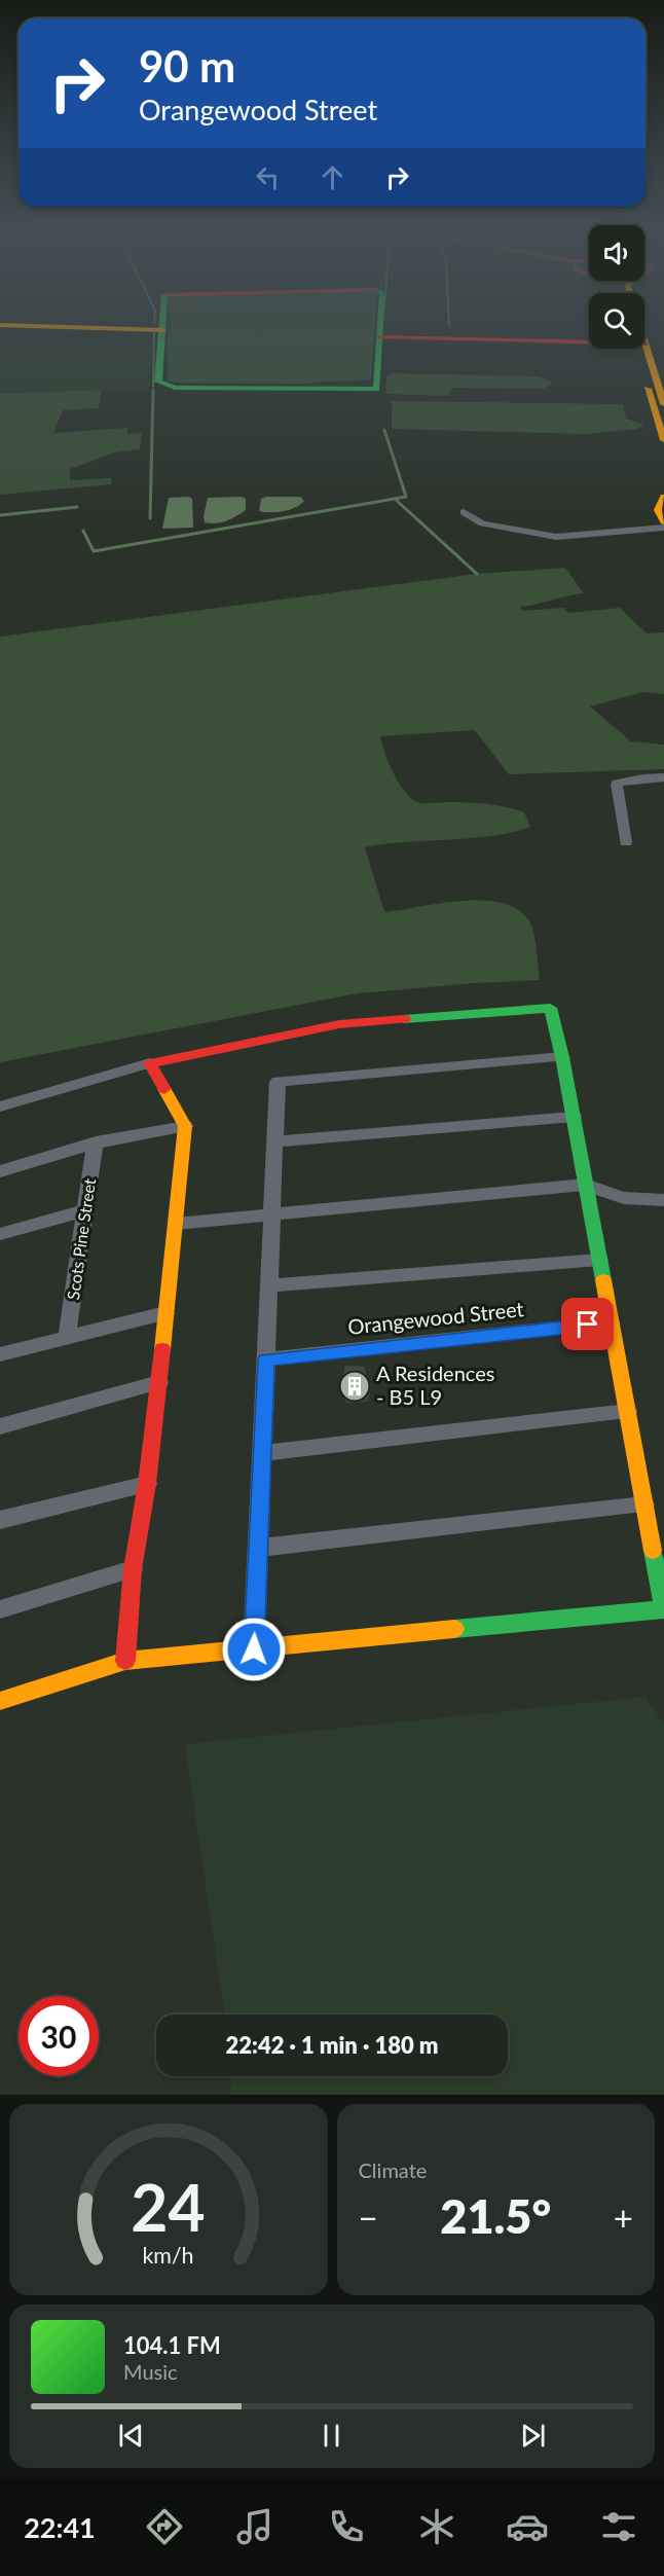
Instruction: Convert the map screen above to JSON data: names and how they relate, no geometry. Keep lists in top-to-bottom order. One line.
{"streets":{"street":["Scots Pine Street","Orangewood Street"]},"places":{"building":["A Residences - B5 L9"]},"page":{"turn":["90 m","Orangewood Street"],"limit":"30","trip":"22:42 · 1 min · 180 m","tile":"Climate","heat":["−","21.5°","+"],"song":["104.1 FM","Music"],"tabs":"22:41","gauge":["24","km/h"]}}
